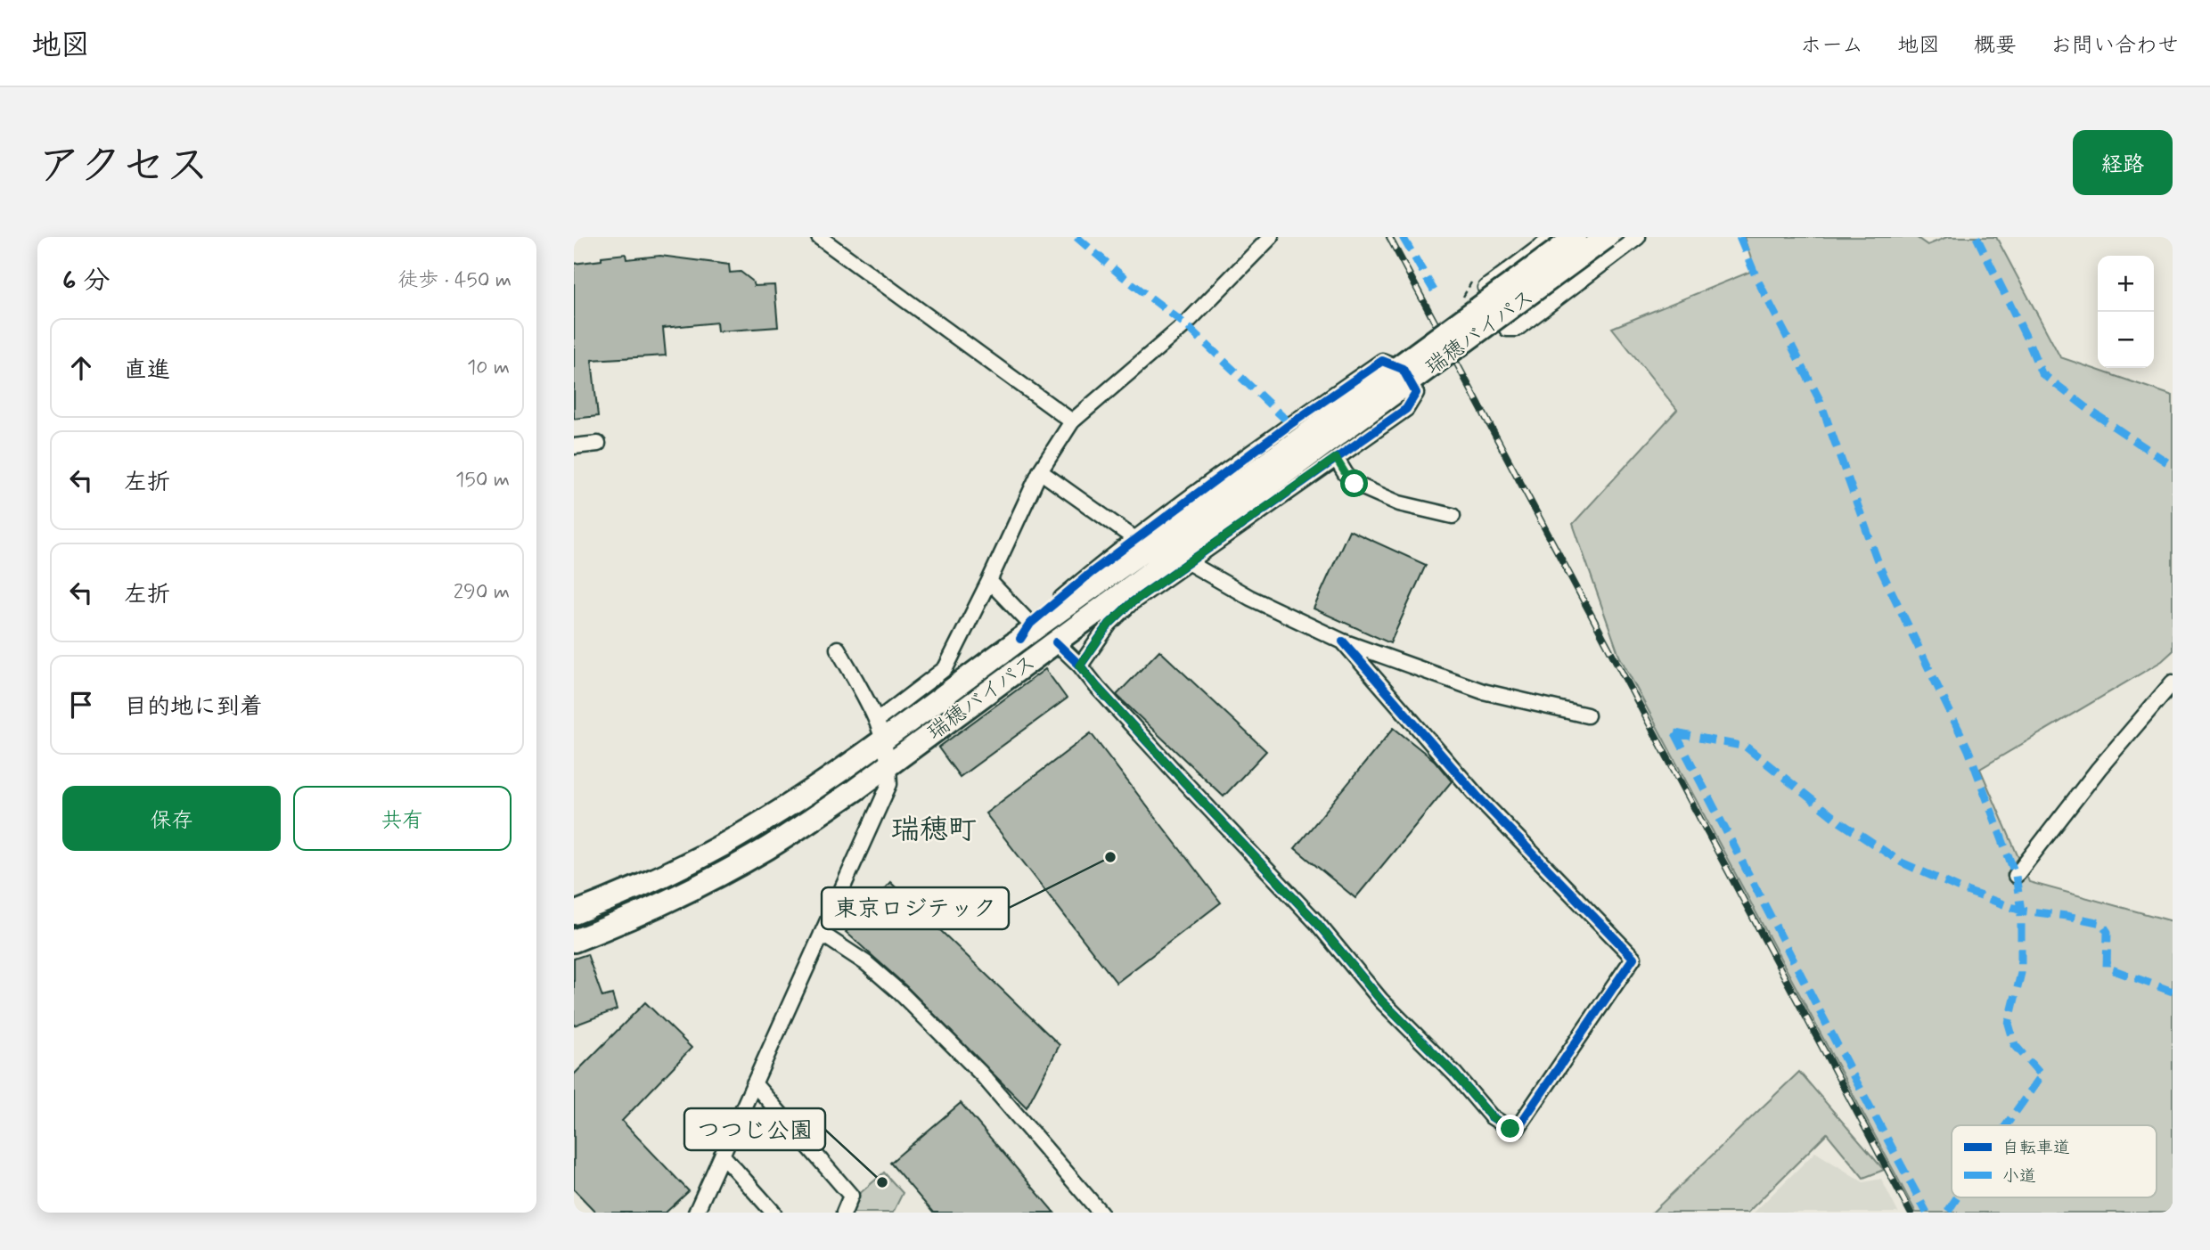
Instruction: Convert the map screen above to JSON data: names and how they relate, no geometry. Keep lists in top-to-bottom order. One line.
{"streets":{"highway":["瑞穂バイパス"]},"districts":["瑞穂町"],"places":["東京ロジテック","つつじ公園"],"legend":["自転車道","小道"],"page":{"header":"地図","nav":["ホーム","地図","概要","お問い合わせ"],"title":"アクセス","buttons":["経路",["保存","共有"]],"heading":["6 分","徒歩 · 450 m"],"map_buttons":["+","−"],"list":[["直進","10 m"],["左折","150 m"],["左折","290 m"],"目的地に到着"]}}
